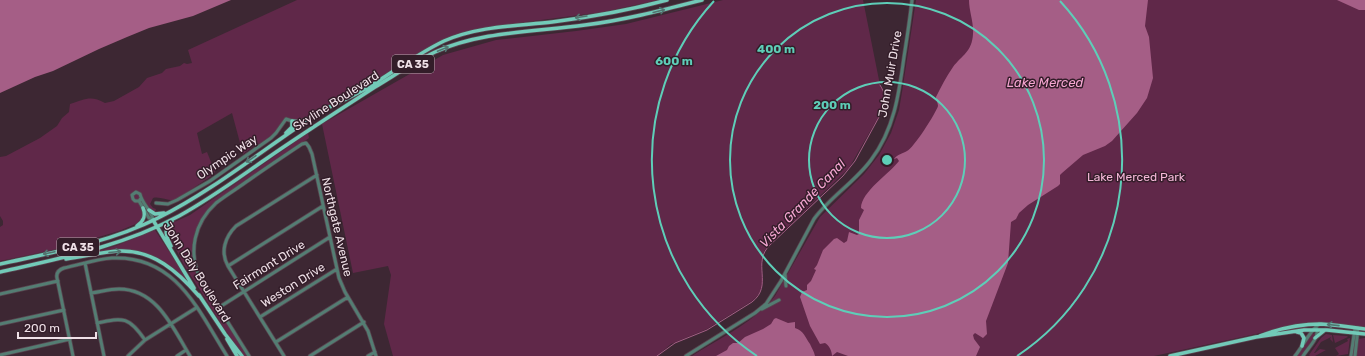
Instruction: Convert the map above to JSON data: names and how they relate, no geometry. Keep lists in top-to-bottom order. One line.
{"streets":{"main road":["CA 35","Skyline Boulevard","John Daly Boulevard"],"street":["John Muir Drive","Olympic Way","Northgate Avenue","Fairmont Drive","Weston Drive"]},"crossings":[["Skyline Boulevard","John Daly Boulevard"],["Northgate Avenue","Fairmont Drive"],["Northgate Avenue","Weston Drive"]],"water":["Lake Merced","Vista Grande Canal"],"parks":["Lake Merced Park"],"scale_bar":"200 m","rings":["400 m","600 m","200 m"]}
